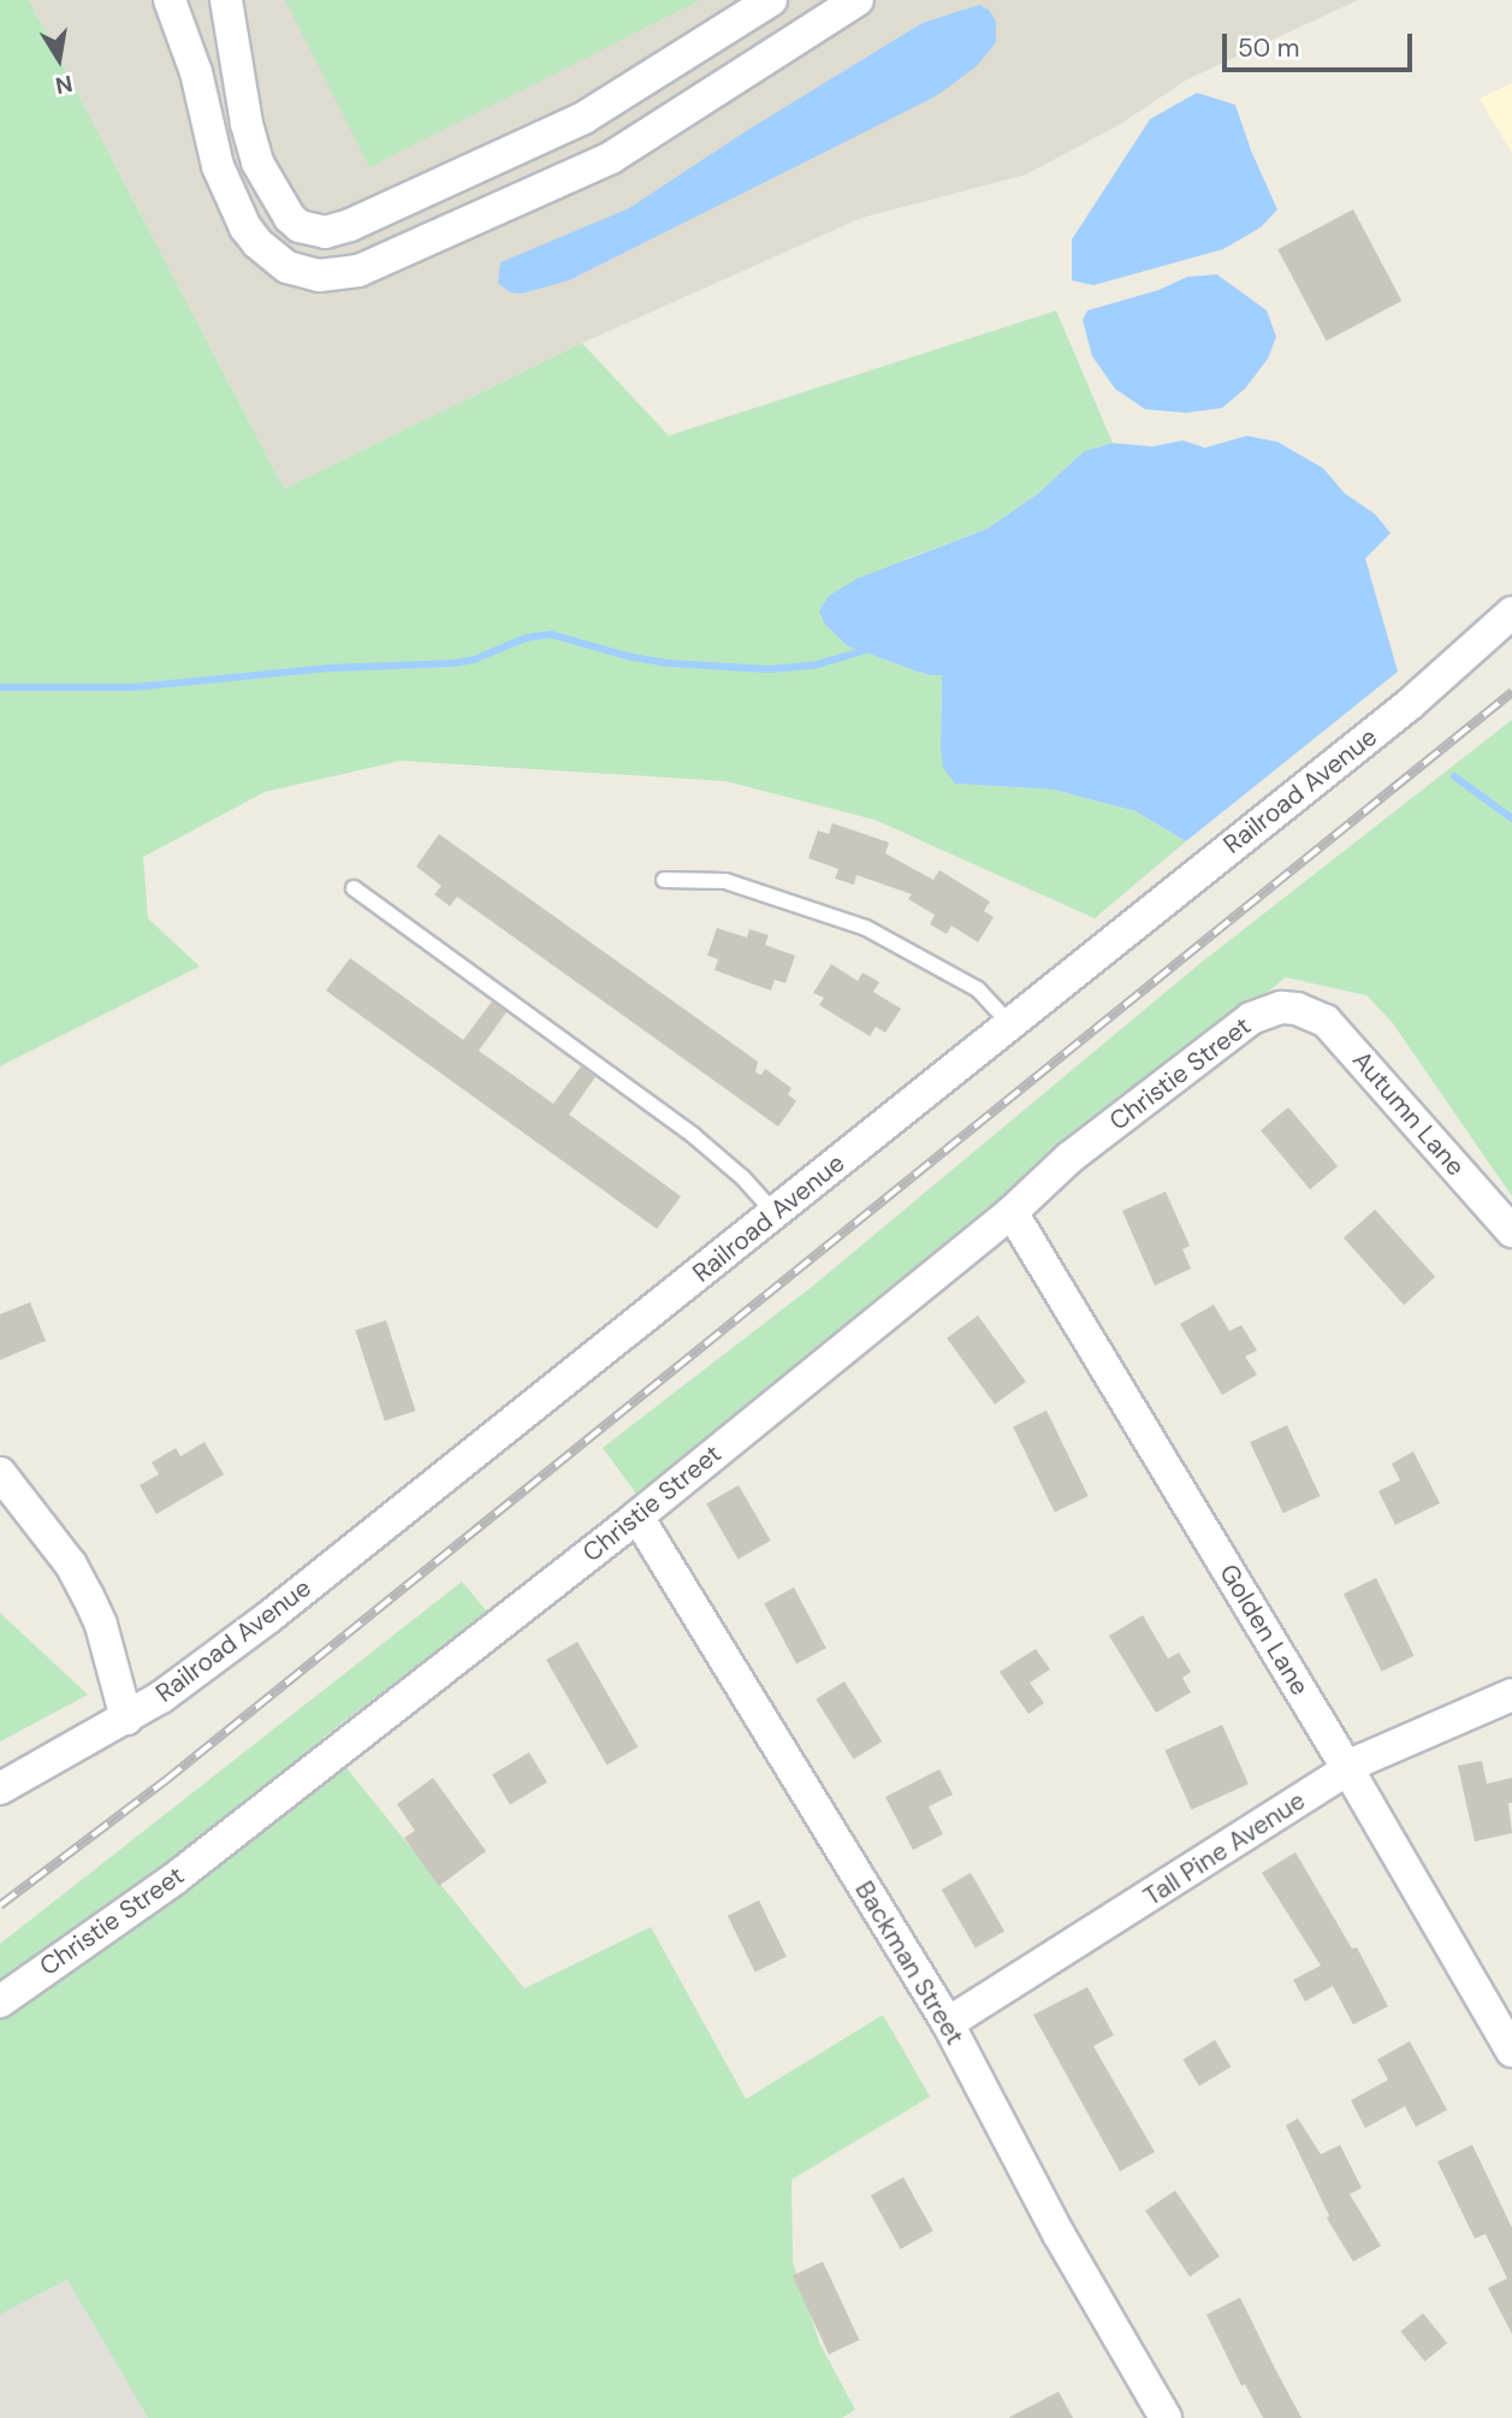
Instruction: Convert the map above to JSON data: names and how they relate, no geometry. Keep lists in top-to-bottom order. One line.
{"streets":{"street":["Railroad Avenue","Christie Street","Autumn Lane","Golden Lane","Tall Pine Avenue","Backman Street"]},"crossings":[["Christie Street","Autumn Lane"],["Christie Street","Golden Lane"],["Christie Street","Backman Street"],["Golden Lane","Tall Pine Avenue"],["Tall Pine Avenue","Backman Street"]],"scale_bar":"50 m","north":"bottom"}
